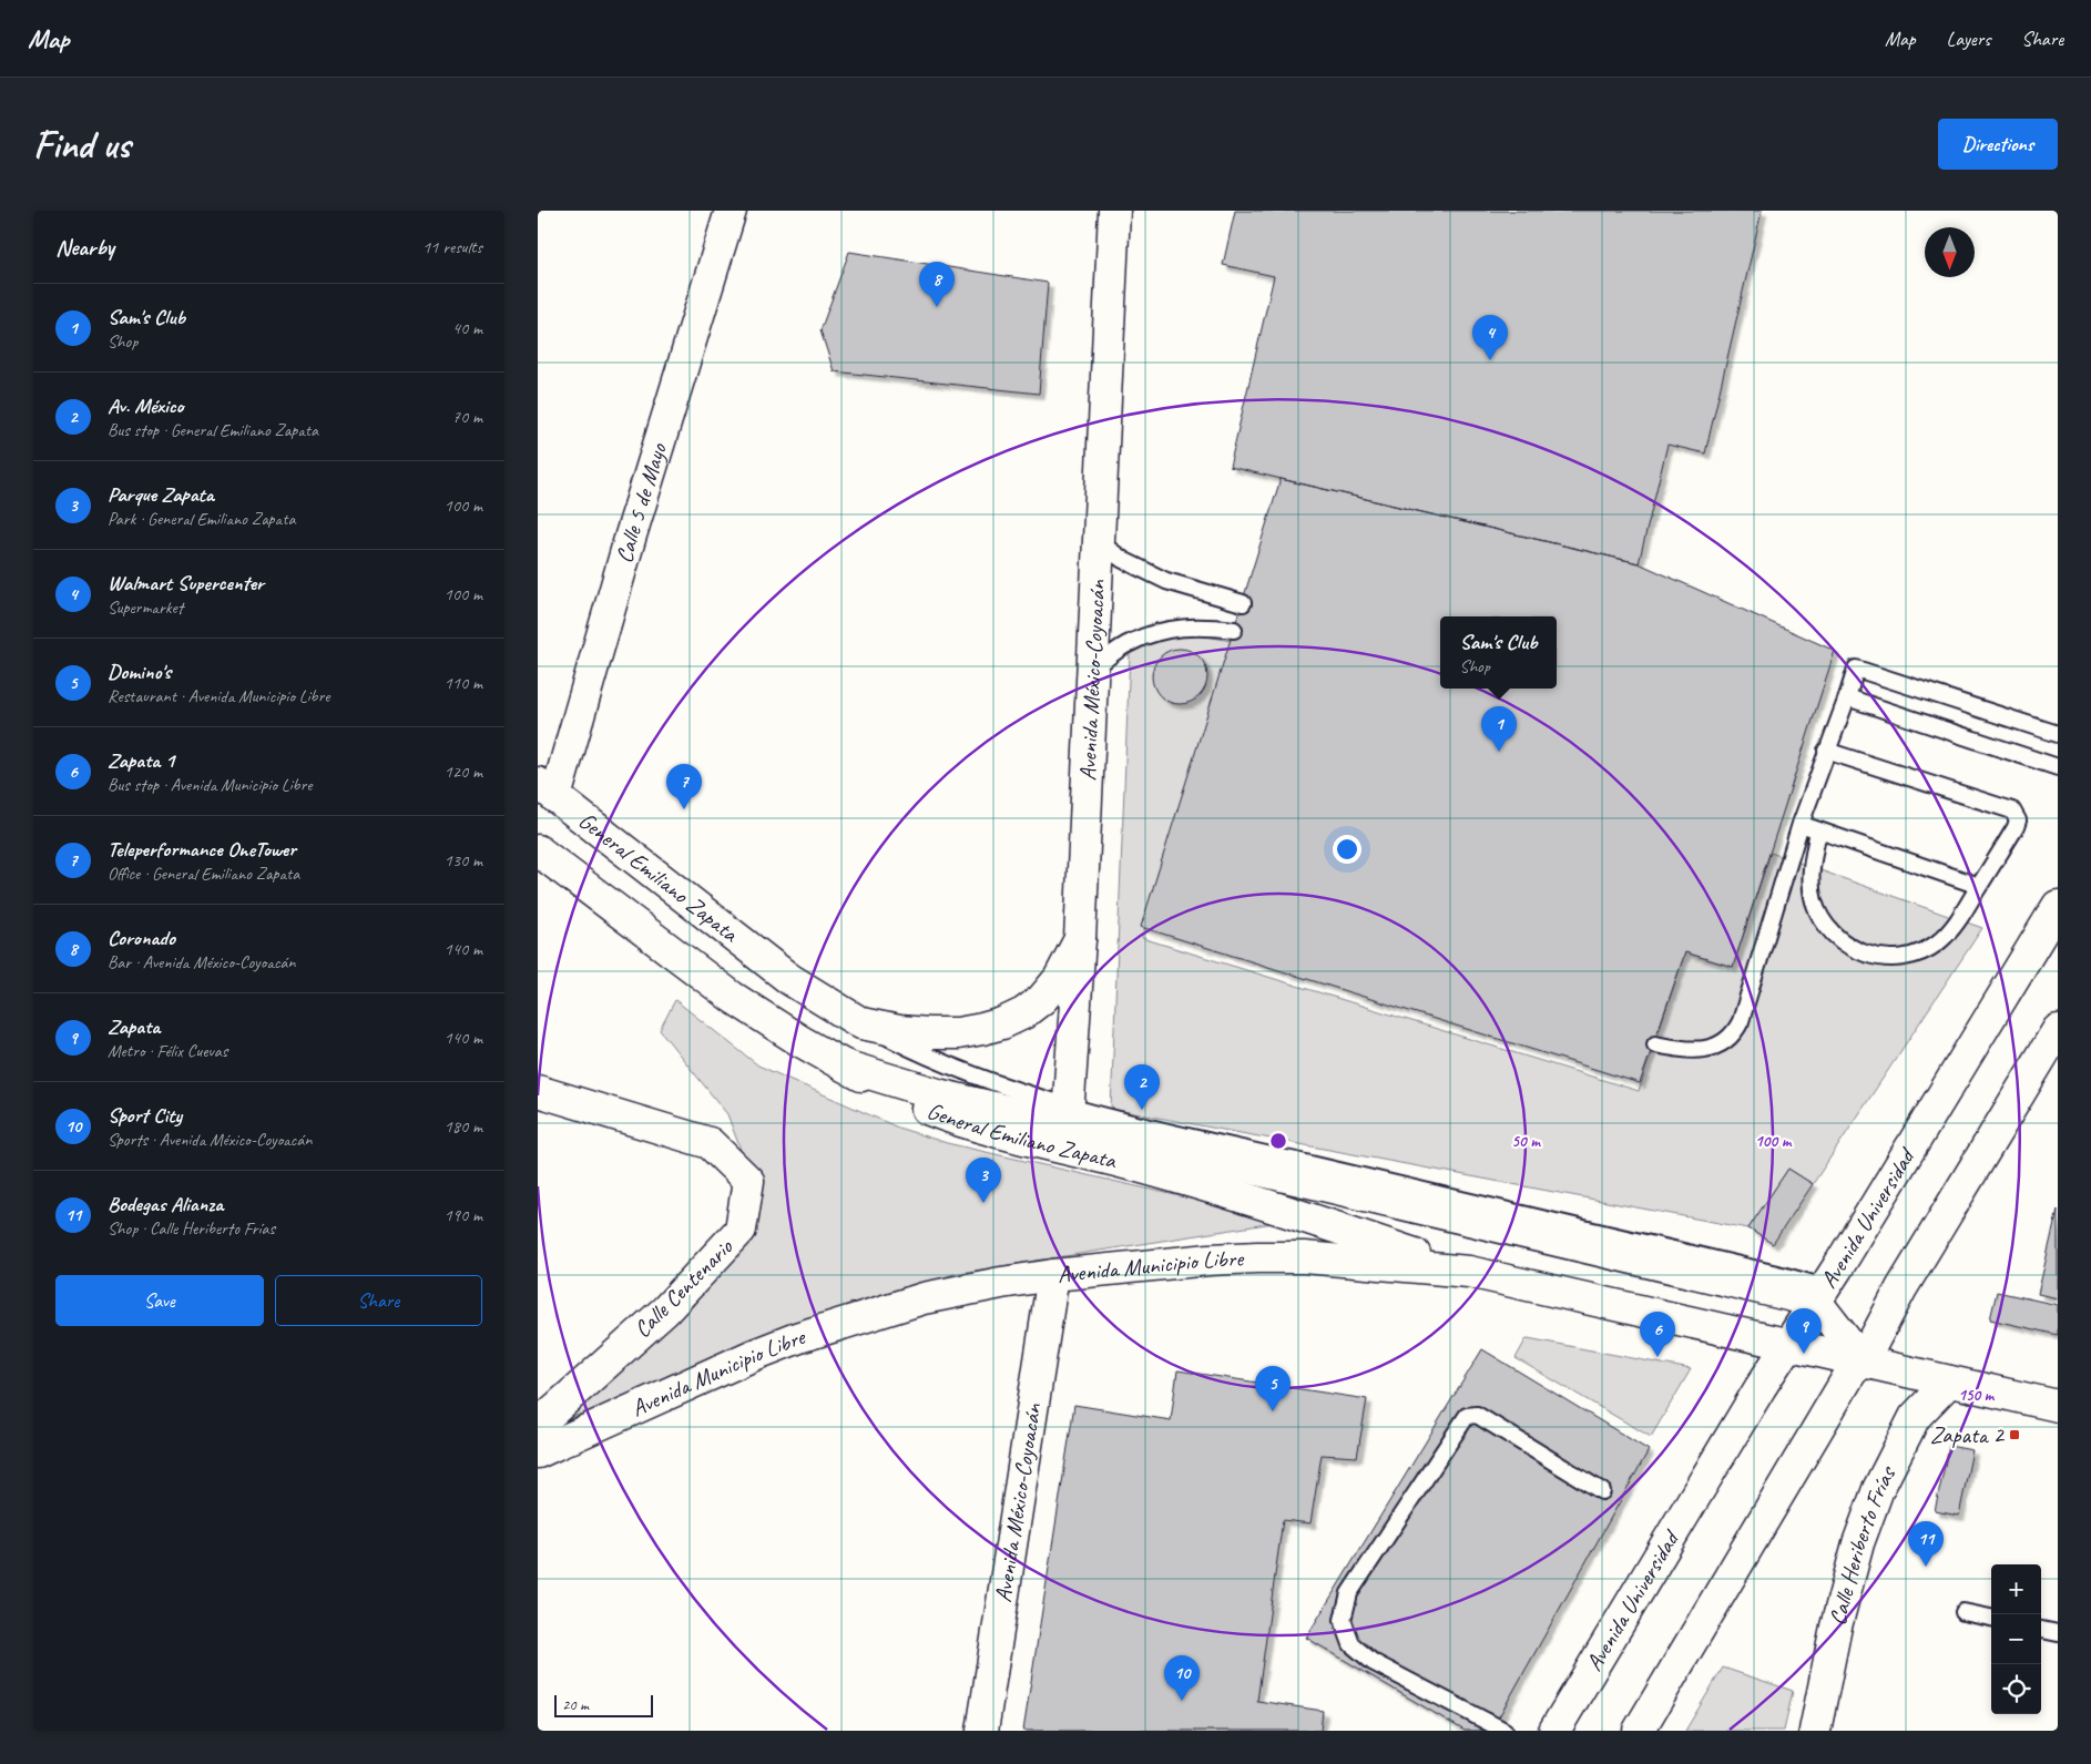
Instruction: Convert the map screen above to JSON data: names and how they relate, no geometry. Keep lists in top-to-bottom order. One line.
{"streets":{"main road":["Calle 5 de Mayo","Avenida México-Coyoacán","General Emiliano Zapata","Avenida Universidad","Avenida Municipio Libre","Calle Centenario","Calle Heriberto Frías"]},"crossings":[["Calle 5 de Mayo","General Emiliano Zapata"],["Avenida México-Coyoacán","General Emiliano Zapata"],["Avenida México-Coyoacán","Avenida Municipio Libre"],["General Emiliano Zapata","Avenida Municipio Libre"],["Avenida Universidad","Avenida Municipio Libre"],["Avenida Municipio Libre","Calle Heriberto Frías"]],"places":{"transit":["Zapata 2"]},"scale_bar":"20 m","north":"bottom","page":{"header":"Map","nav":["Map","Layers","Share"],"buttons":["Directions",["Save","Share"]],"title":"Find us","heading":["Nearby","11 results"],"pins":["8","4","1","7","2","3","9","6","5","11","10"],"list":[{"mark":"1","name":"Sam's Club","note":"Shop","value":"40 m"},{"mark":"2","name":"Av. México","note":"Bus stop · General Emiliano Zapata","value":"70 m"},{"mark":"3","name":"Parque Zapata","note":"Park · General Emiliano Zapata","value":"100 m"},{"mark":"4","name":"Walmart Supercenter","note":"Supermarket","value":"100 m"},{"mark":"5","name":"Domino's","note":"Restaurant · Avenida Municipio Libre","value":"110 m"},{"mark":"6","name":"Zapata 1","note":"Bus stop · Avenida Municipio Libre","value":"120 m"},{"mark":"7","name":"Teleperformance OneTower","note":"Office · General Emiliano Zapata","value":"130 m"},{"mark":"8","name":"Coronado","note":"Bar · Avenida México-Coyoacán","value":"140 m"},{"mark":"9","name":"Zapata","note":"Metro · Félix Cuevas","value":"140 m"},{"mark":"10","name":"Sport City","note":"Sports · Avenida México-Coyoacán","value":"180 m"},{"mark":"11","name":"Bodegas Alianza","note":"Shop · Calle Heriberto Frías","value":"190 m"}],"popup":["Sam's Club","Shop"],"map_buttons":["+","−"],"scale":"20 m"},"rings":["50 m","100 m","150 m"]}
